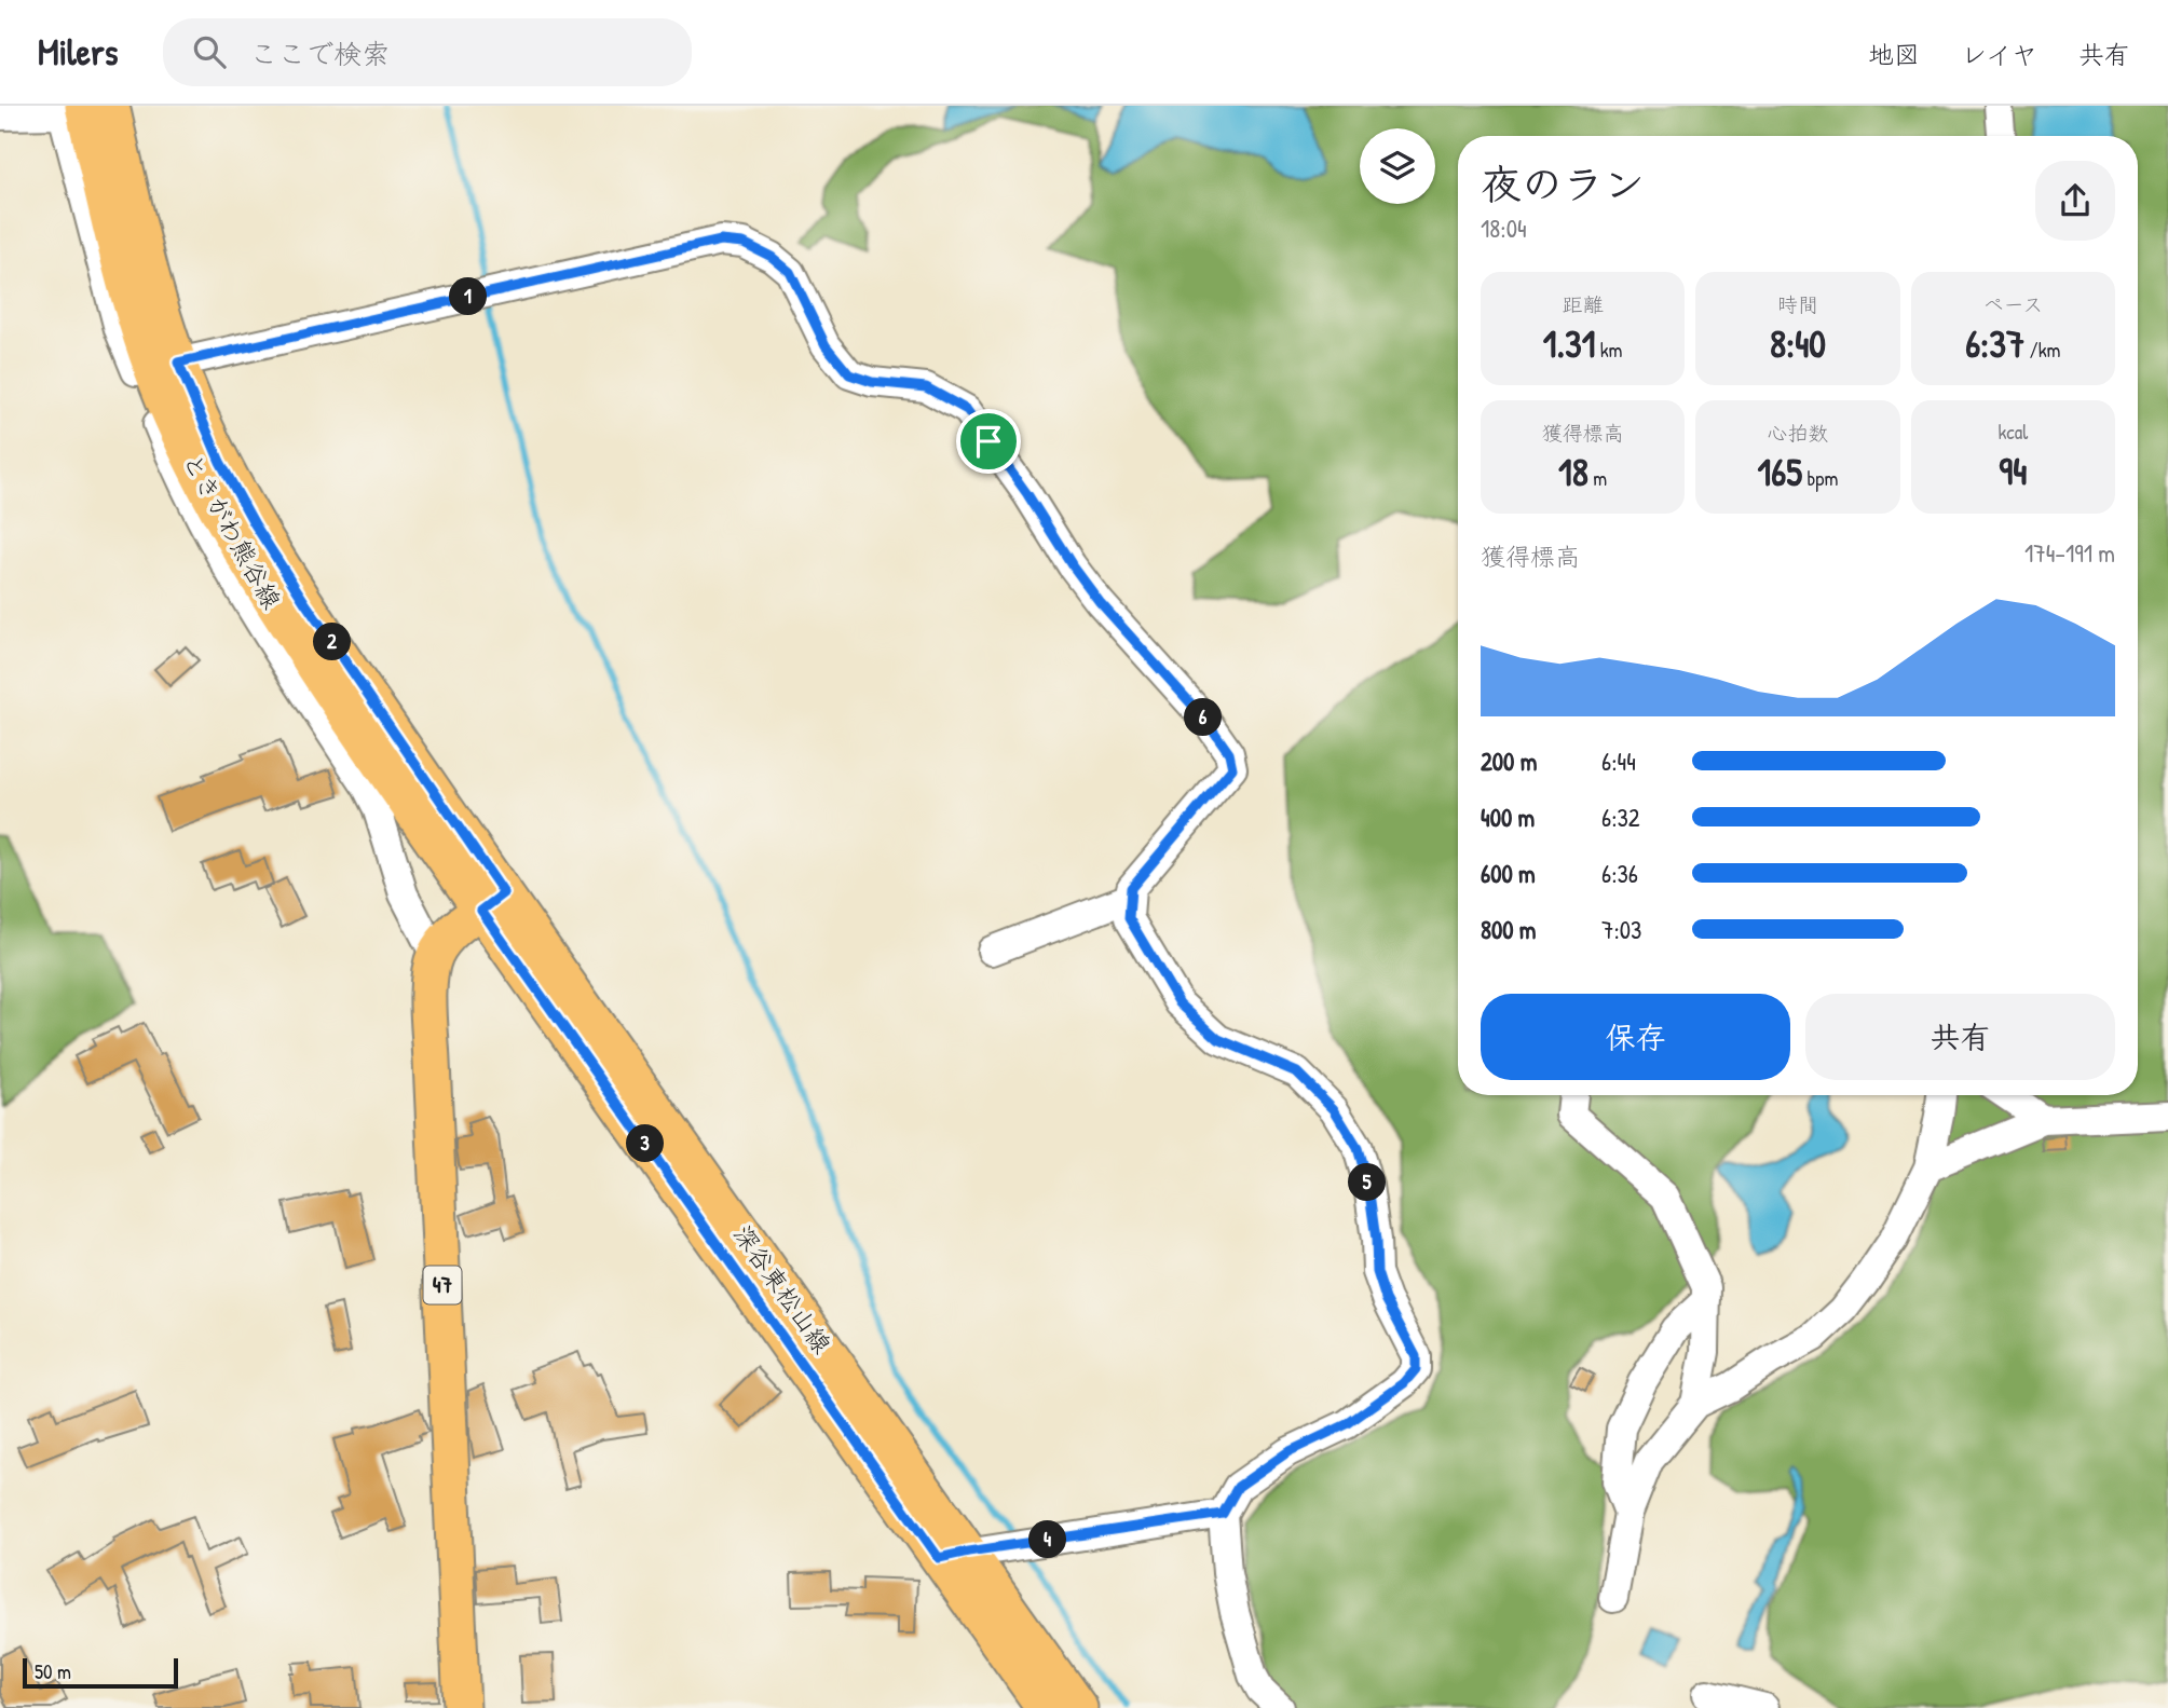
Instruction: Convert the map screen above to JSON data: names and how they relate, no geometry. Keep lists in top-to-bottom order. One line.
{"streets":{"main road":["ときがわ熊谷線","47","深谷東松山線"]},"crossings":[["ときがわ熊谷線","深谷東松山線"]],"scale_bar":"50 m","page":{"header":"Milers","search":"ここで検索","nav":["地図","レイヤ","共有"],"heading":["夜のラン","18:04"],"stats":[["距離","1.31 km"],["時間","8:40"],["ペース","6:37 /km"],["獲得標高","18 m"],["心拍数","165 bpm"],["kcal","94"]],"pins":["1","2","6","3","5","4"],"chart":["獲得標高","174–191 m"],"list":[{"name":"200 m","note":"6:44"},{"name":"400 m","note":"6:32"},{"name":"600 m","note":"6:36"},{"name":"800 m","note":"7:03"}],"buttons":["保存","共有"],"scale":"50 m"}}
